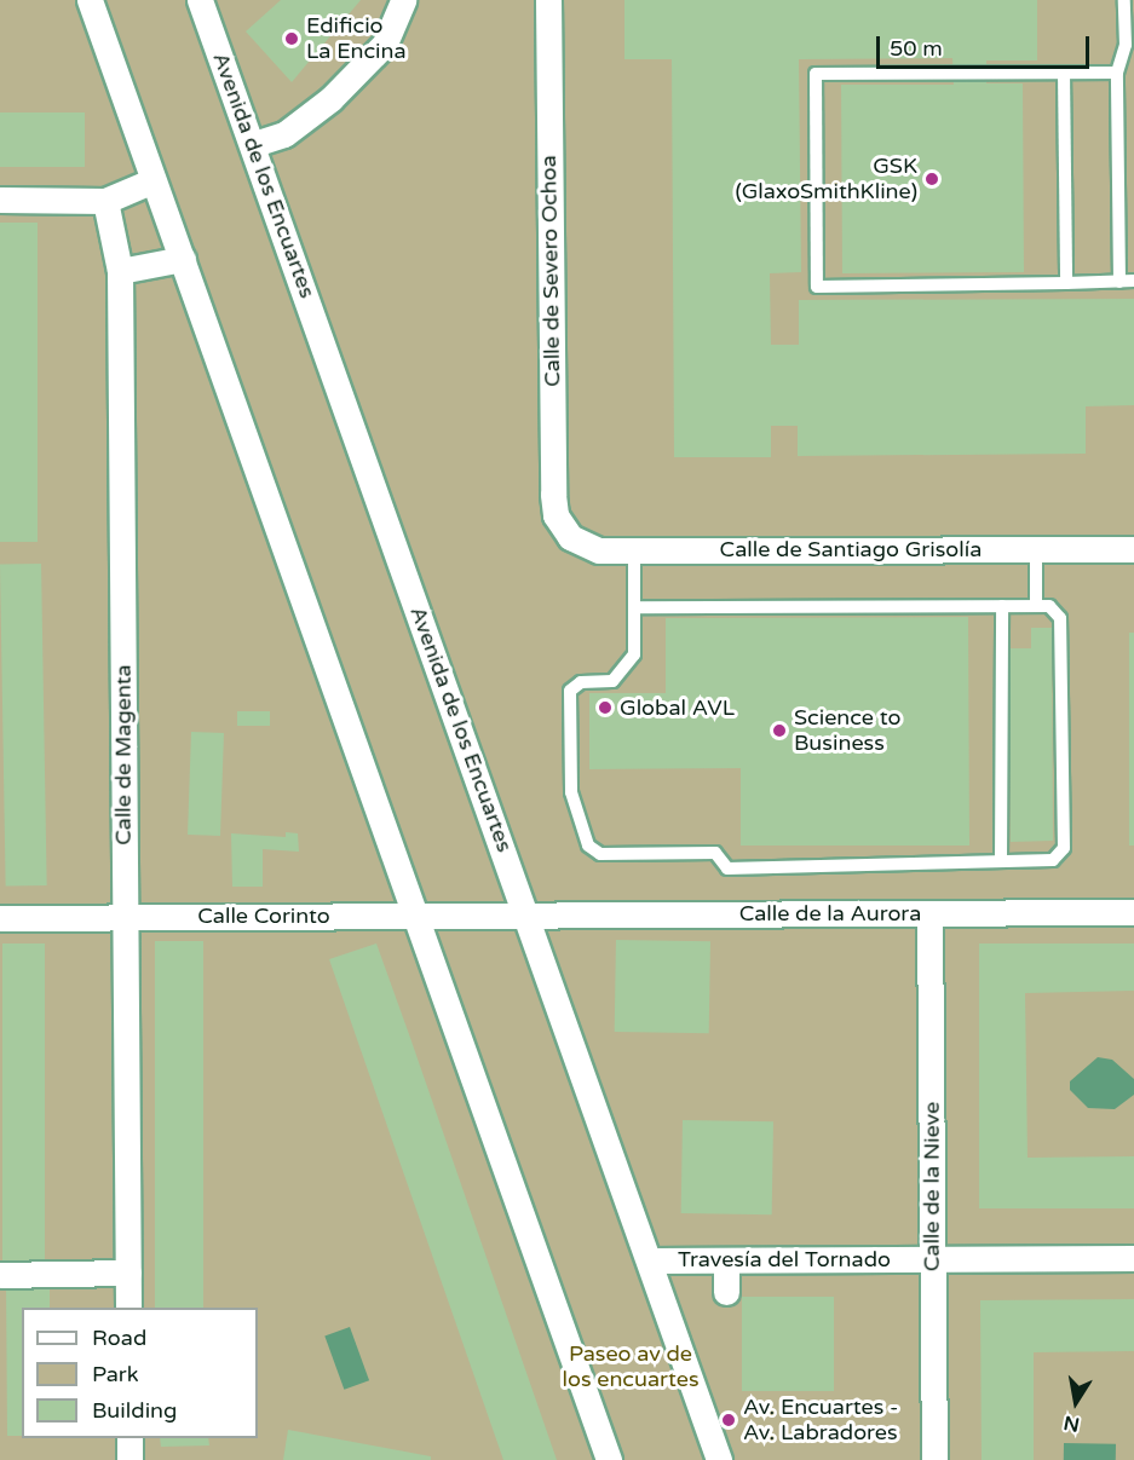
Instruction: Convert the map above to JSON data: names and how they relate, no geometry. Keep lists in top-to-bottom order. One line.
{"streets":{"street":["Avenida de los Encuartes","Calle de Severo Ochoa","Calle de Santiago Grisolía","Calle de Magenta","Calle de la Aurora","Calle Corinto","Calle de la Nieve","Travesía del Tornado"]},"crossings":[["Avenida de los Encuartes","Calle de la Aurora"],["Avenida de los Encuartes","Calle Corinto"],["Avenida de los Encuartes","Travesía del Tornado"],["Calle de Severo Ochoa","Calle de Santiago Grisolía"],["Calle de Magenta","Calle Corinto"],["Calle de la Aurora","Calle Corinto"],["Calle de la Aurora","Calle de la Nieve"],["Calle de la Nieve","Travesía del Tornado"]],"parks":["Paseo av de los encuartes"],"places":["Edificio La Encina","GSK (GlaxoSmithKline)","Global AVL","Science to Business","Av. Encuartes - Av. Labradores"],"legend":["Road","Park","Building"],"scale_bar":"50 m","north":"bottom"}
